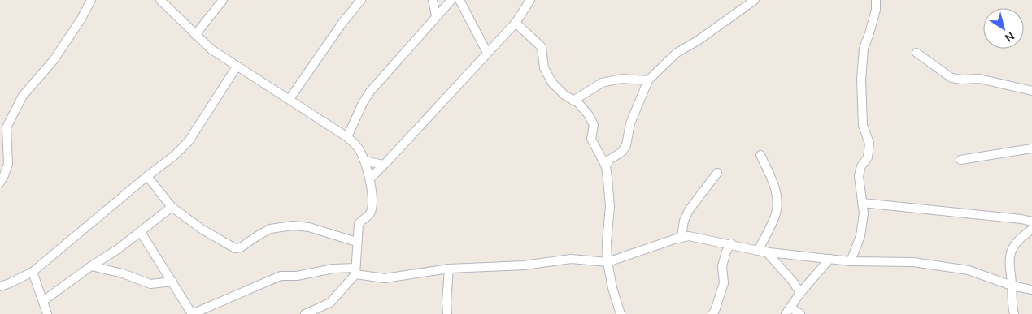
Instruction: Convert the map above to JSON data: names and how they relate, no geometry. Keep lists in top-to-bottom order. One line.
{"north":"bottom right"}
